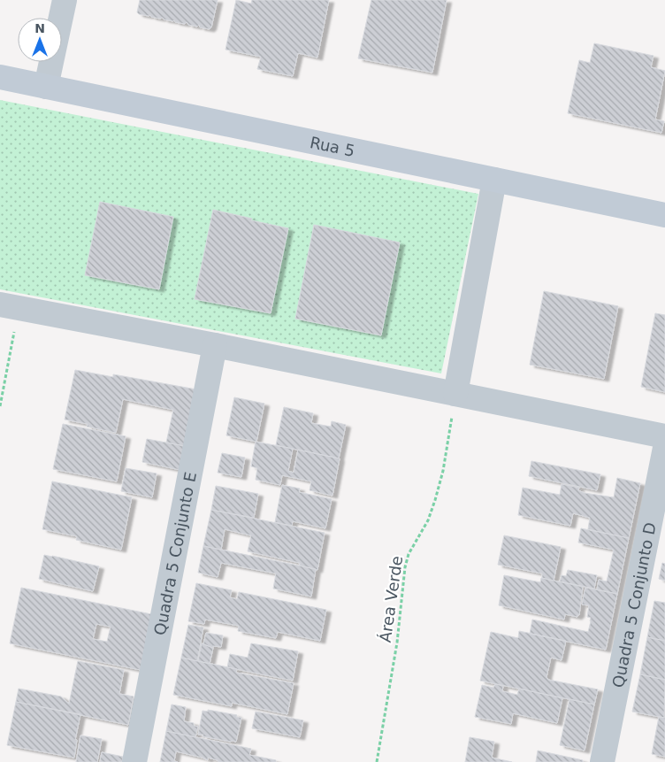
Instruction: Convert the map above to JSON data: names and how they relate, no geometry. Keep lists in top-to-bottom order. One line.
{"streets":{"street":["Rua 5","Quadra 5 Conjunto E","Quadra 5 Conjunto D"],"path":["Área Verde"]},"north":"top"}
